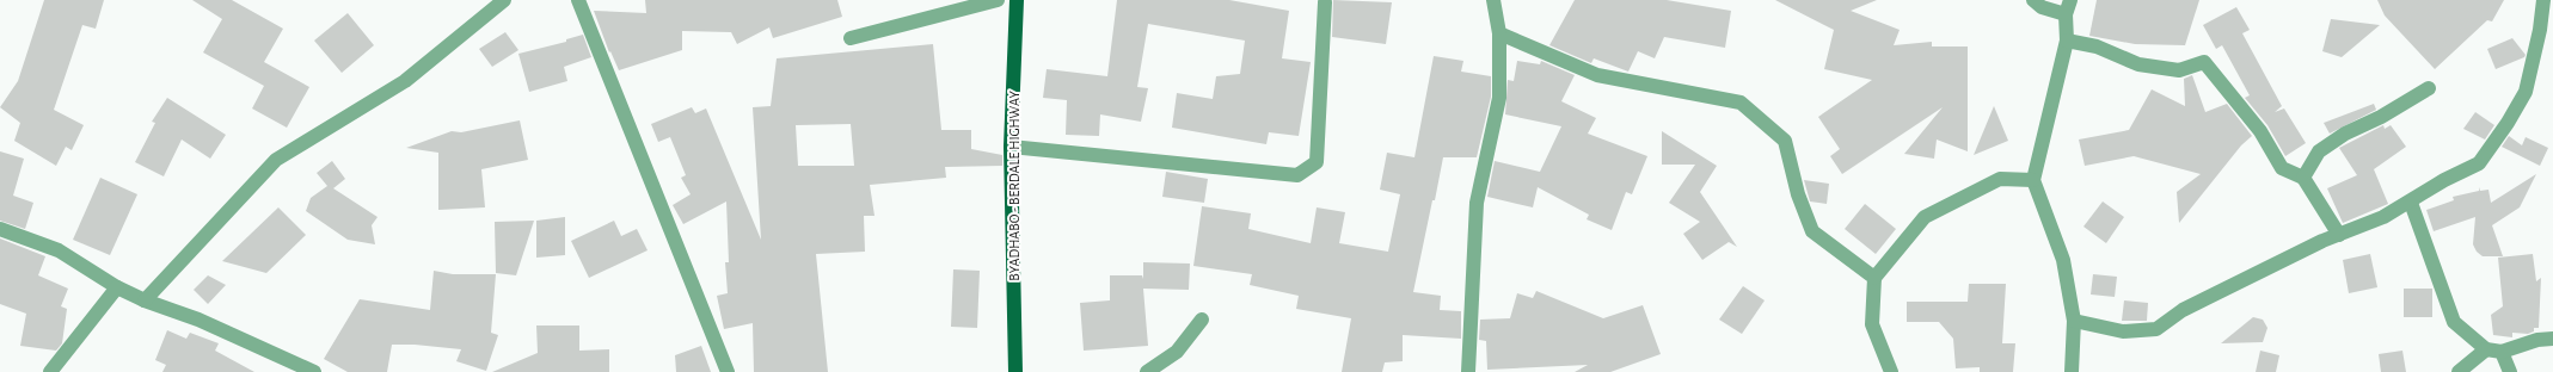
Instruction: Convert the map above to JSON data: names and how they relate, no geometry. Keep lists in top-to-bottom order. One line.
{"streets":{"main road":["BYADHABO - BERDALE HIGHWAY"]}}
